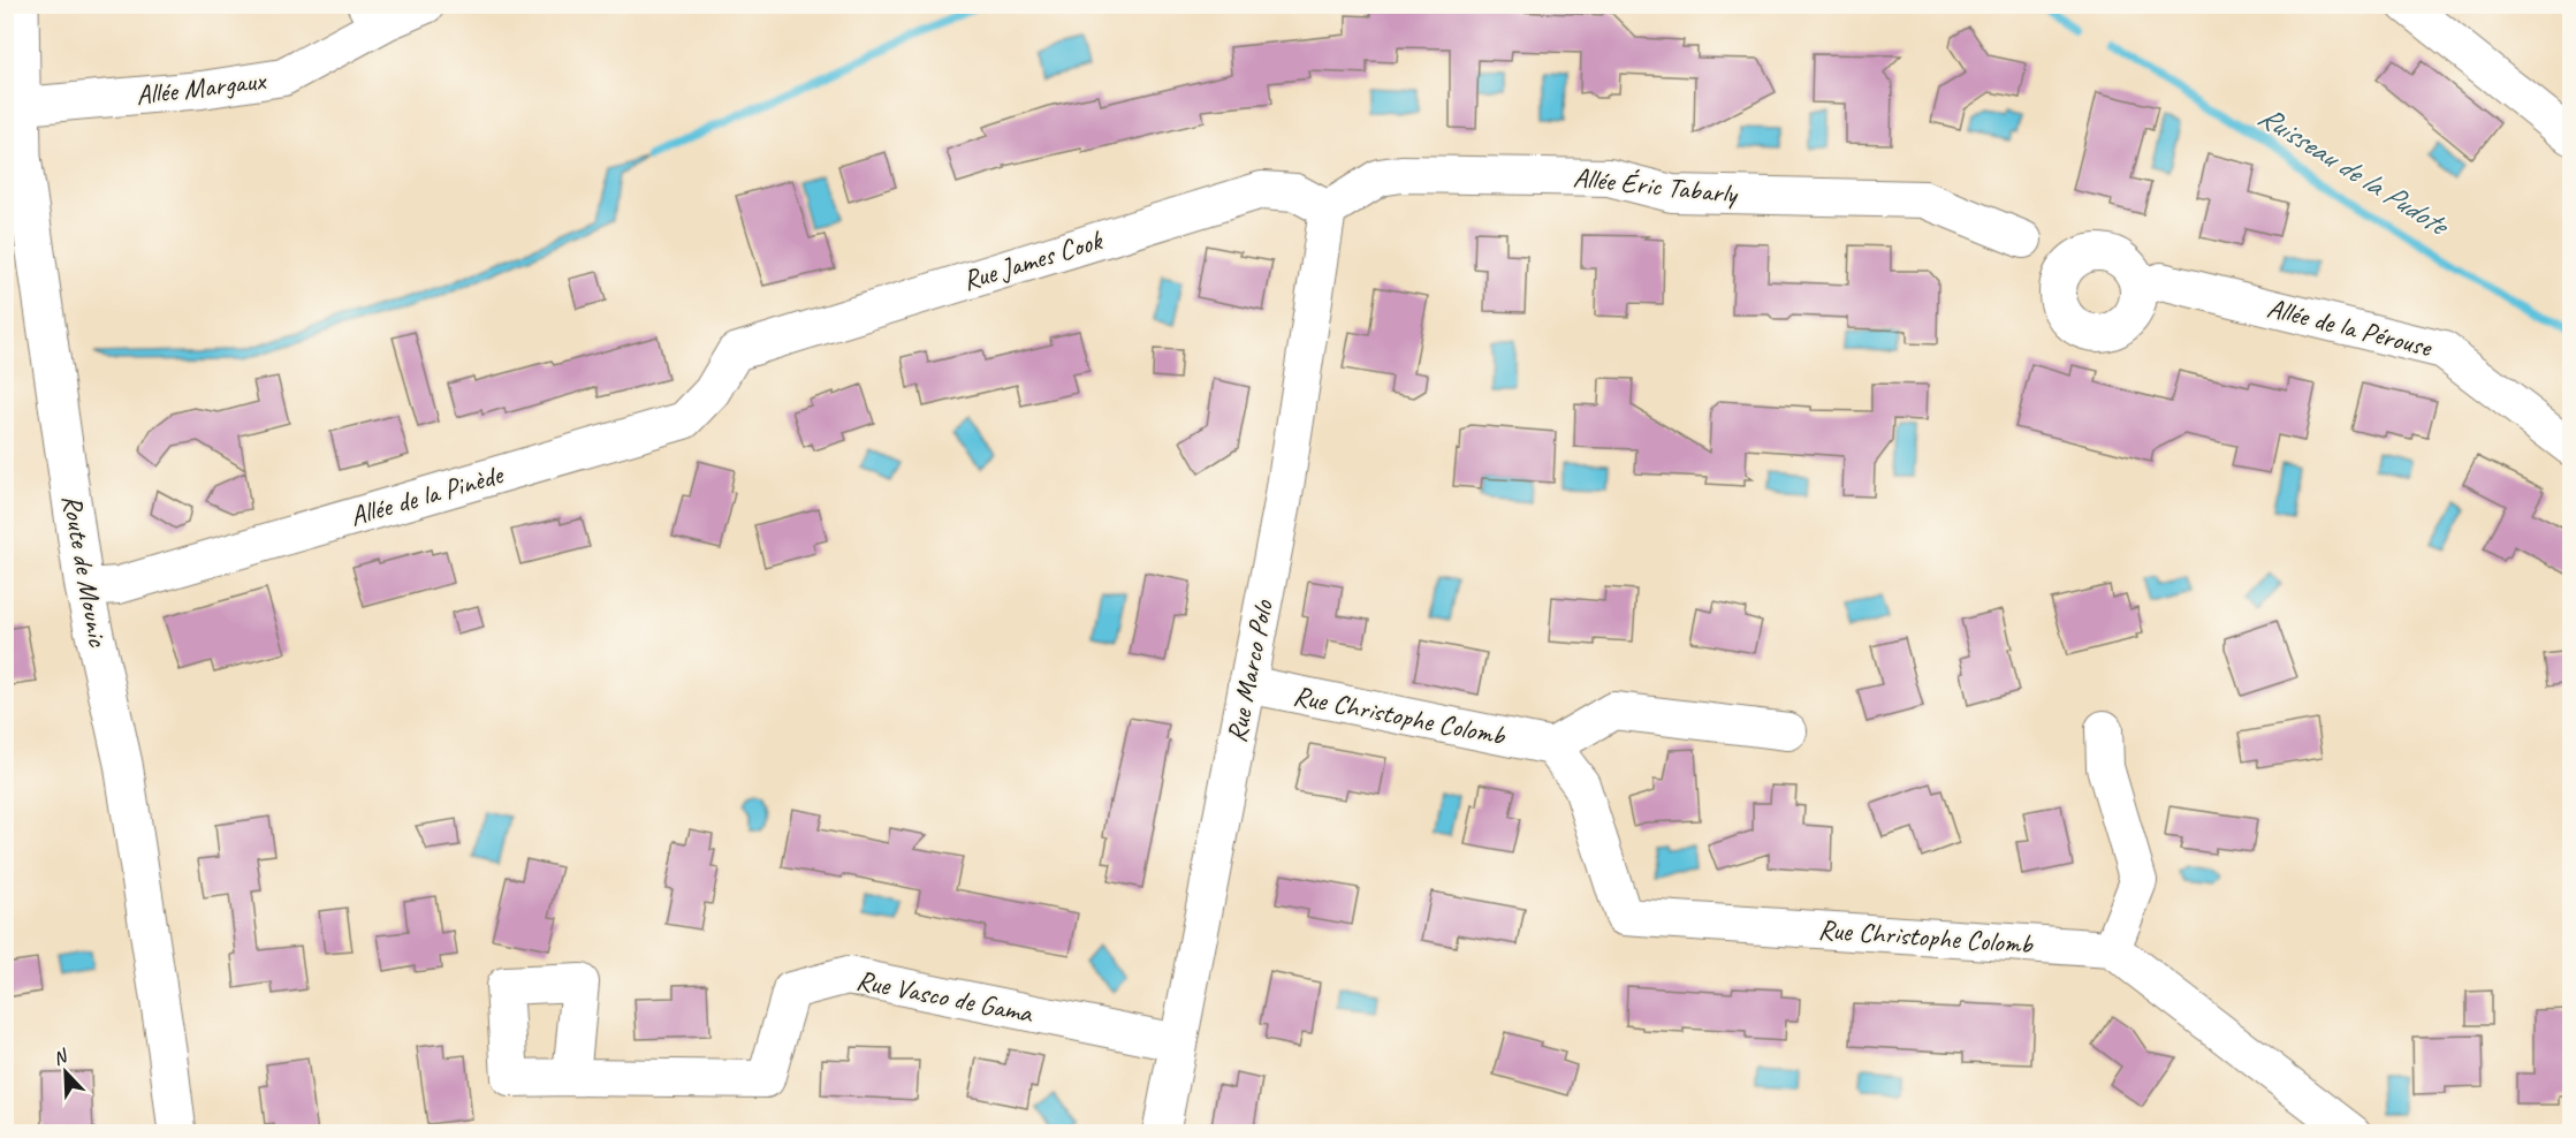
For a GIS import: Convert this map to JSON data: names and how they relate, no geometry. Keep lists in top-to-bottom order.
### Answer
{
  "streets": {
    "main road": ["Route de Mounic"],
    "street": [
      "Allée Margaux",
      "Allée Éric Tabarly",
      "Rue James Cook",
      "Allée de la Pérouse",
      "Allée de la Pinède",
      "Rue Marco Polo",
      "Rue Christophe Colomb",
      "Rue Vasco de Gama"
    ]
  },
  "crossings": [
    ["Allée Margaux", "Route de Mounic"],
    ["Allée Éric Tabarly", "Rue James Cook"],
    ["Allée Éric Tabarly", "Rue Marco Polo"],
    ["Rue James Cook", "Allée de la Pinède"],
    ["Rue James Cook", "Rue Marco Polo"],
    ["Allée de la Pinède", "Route de Mounic"],
    ["Rue Marco Polo", "Rue Christophe Colomb"],
    ["Rue Marco Polo", "Rue Vasco de Gama"]
  ],
  "water": ["Ruisseau de la Pudote"],
  "north": "top left"
}
